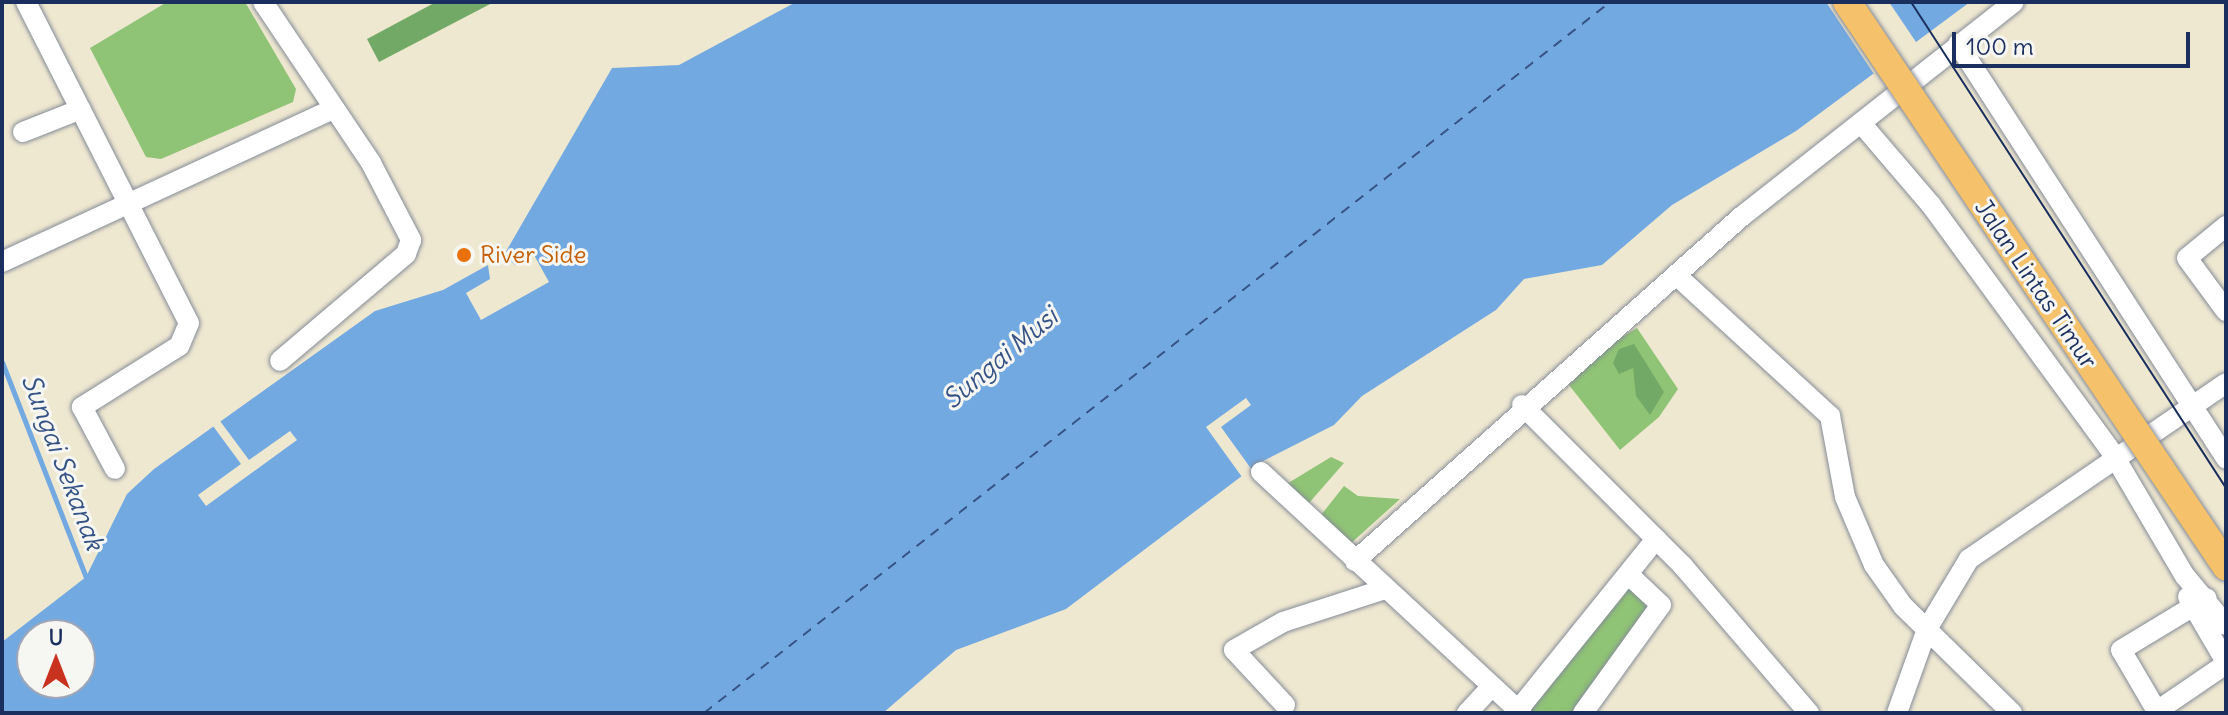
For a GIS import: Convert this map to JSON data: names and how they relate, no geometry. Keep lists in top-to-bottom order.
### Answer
{
  "streets": {
    "highway": ["Jalan Lintas Timur"]
  },
  "water": ["Sungai Musi", "Sungai Sekanak"],
  "places": ["River Side"],
  "scale_bar": "100 m",
  "north": "top"
}
